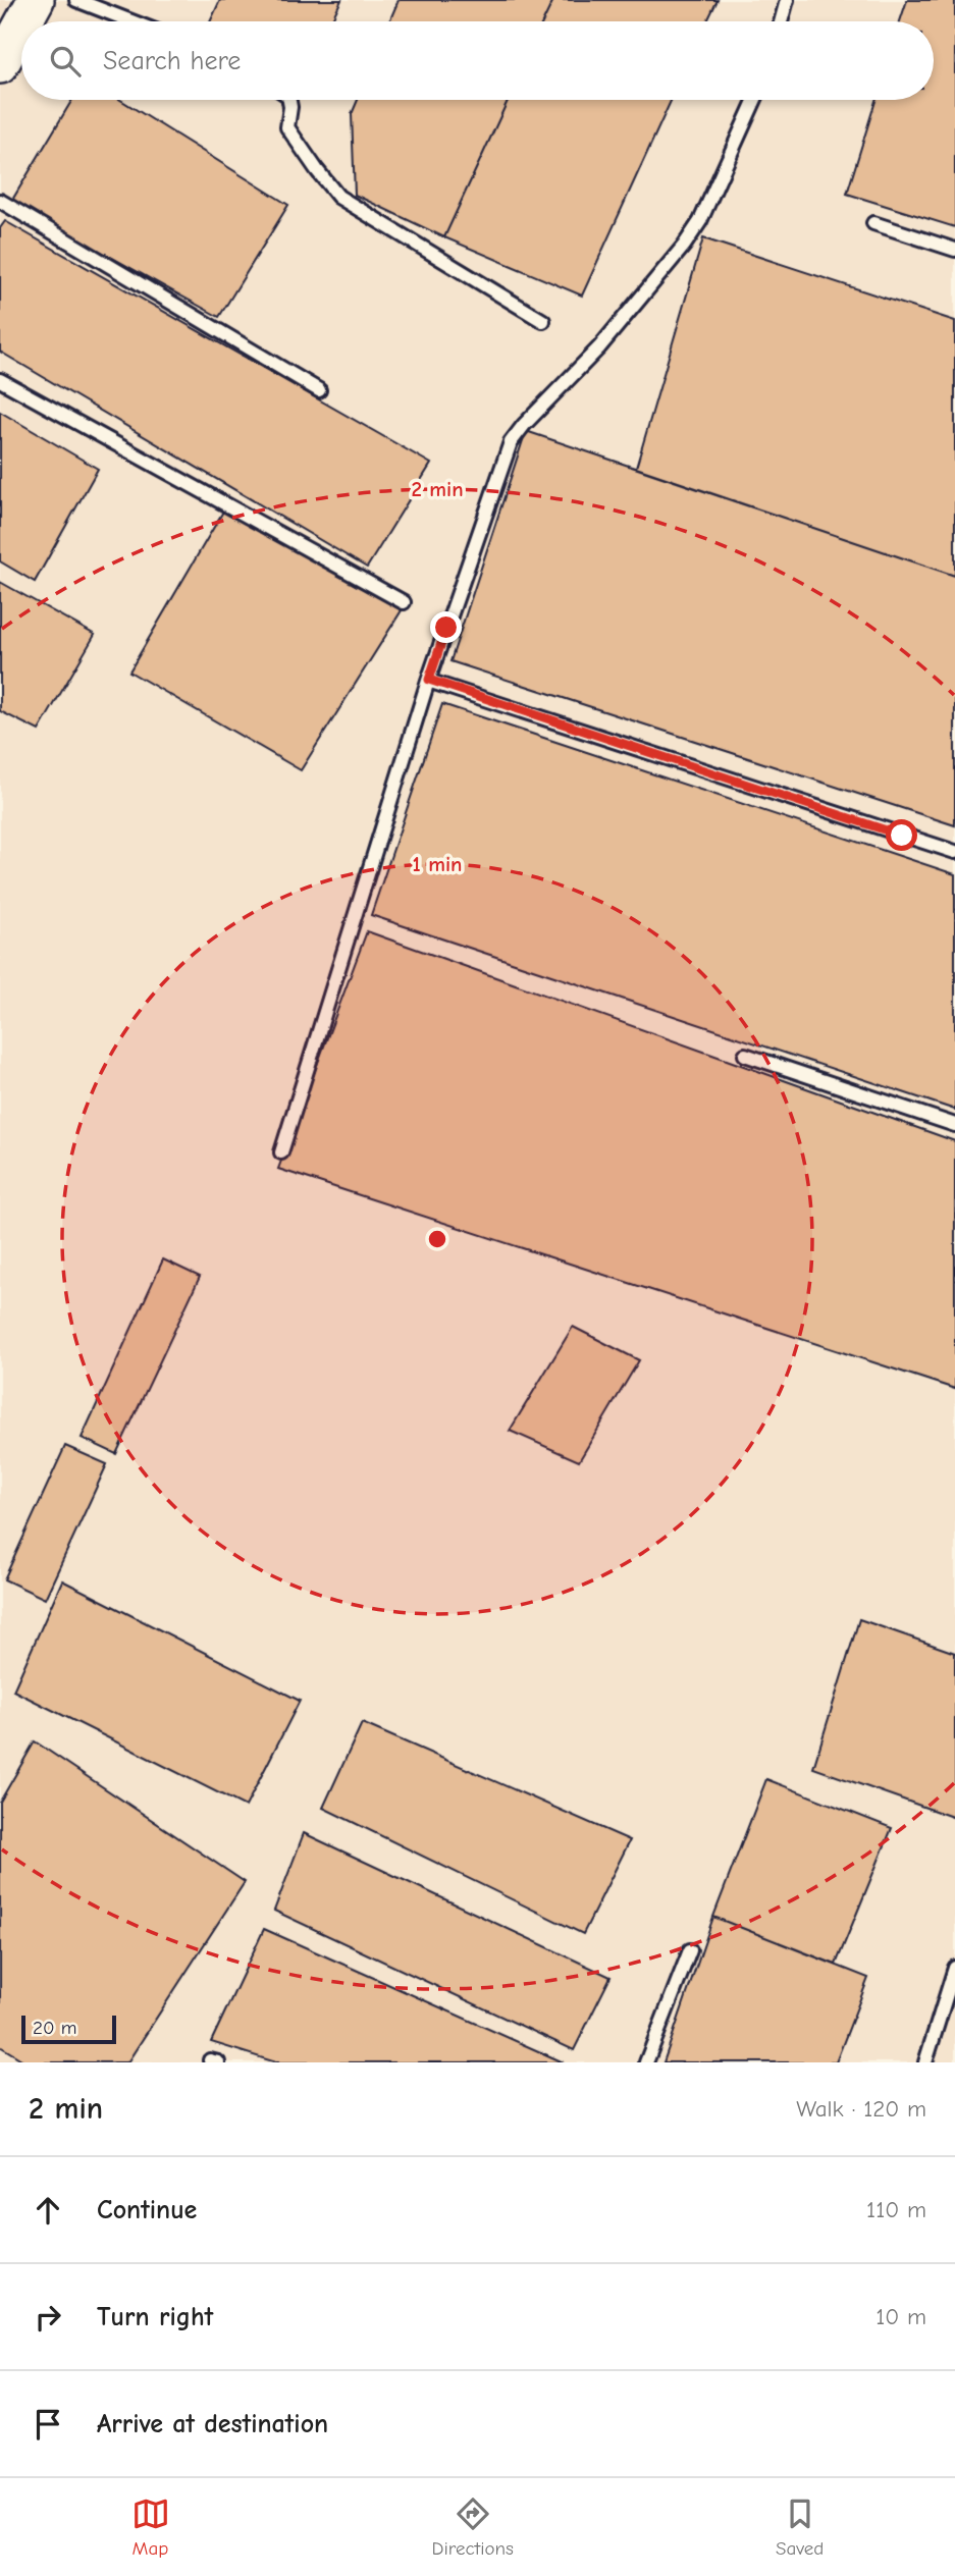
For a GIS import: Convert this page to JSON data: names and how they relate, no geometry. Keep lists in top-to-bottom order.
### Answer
{
  "scale_bar": "20 m",
  "page": {
    "search": "Search here",
    "scale": "20 m",
    "heading": ["2 min", "Walk · 120 m"],
    "list": [
      ["Continue", "110 m"],
      ["Turn right", "10 m"],
      "Arrive at destination"
    ],
    "nav": ["Map", "Directions", "Saved"]
  },
  "rings": ["2 min", "1 min"]
}
